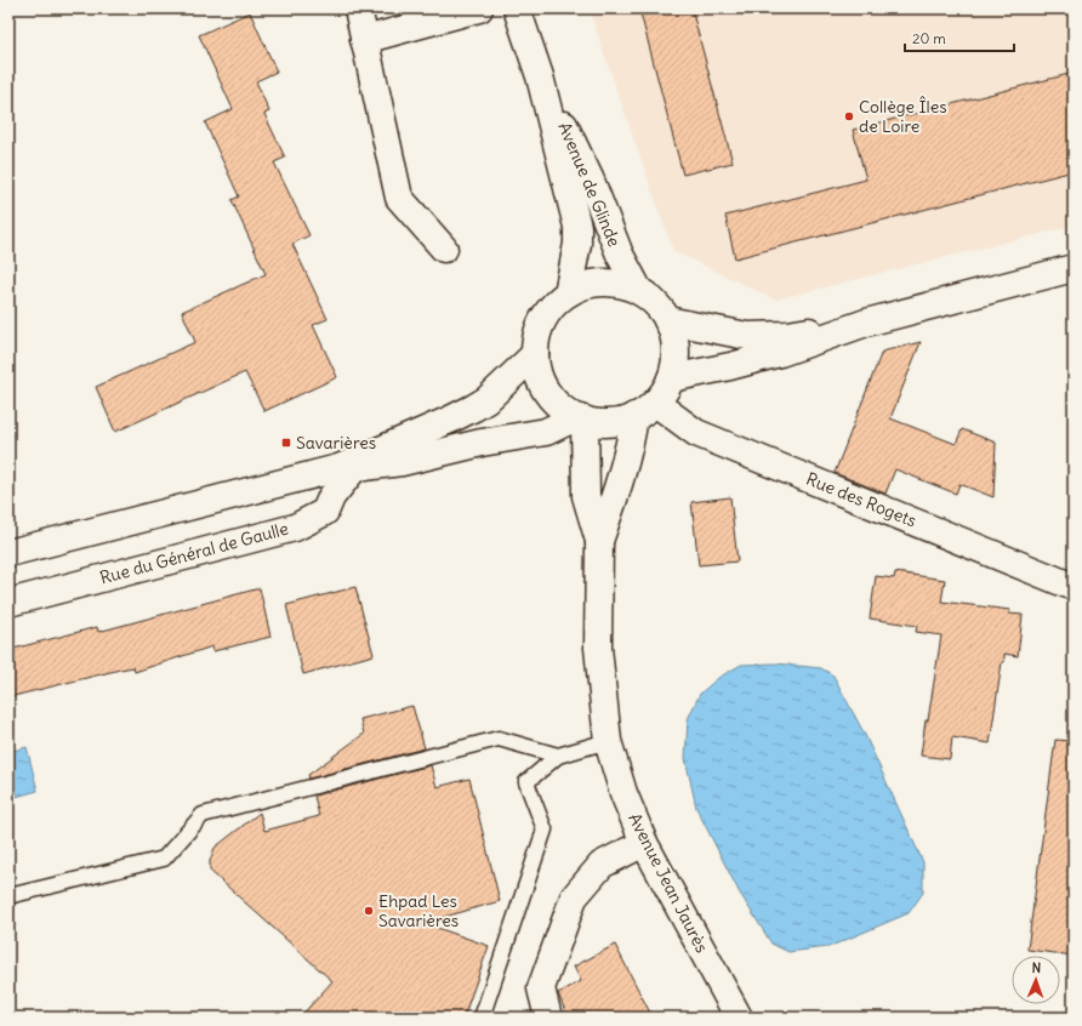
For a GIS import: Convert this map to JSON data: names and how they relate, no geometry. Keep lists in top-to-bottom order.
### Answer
{
  "streets": {
    "street": [
      "Avenue de Glinde",
      "Rue des Rogets",
      "Rue du Général de Gaulle",
      "Avenue Jean Jaurès"
    ]
  },
  "crossings": [
    ["Avenue de Glinde", "Rue des Rogets"],
    ["Avenue de Glinde", "Rue du Général de Gaulle"],
    ["Avenue de Glinde", "Avenue Jean Jaurès"],
    ["Rue des Rogets", "Rue du Général de Gaulle"],
    ["Rue des Rogets", "Avenue Jean Jaurès"],
    ["Rue du Général de Gaulle", "Avenue Jean Jaurès"]
  ],
  "places": {
    "other": ["Collège Îles de Loire", "Ehpad Les Savarières"],
    "transit": ["Savarières"]
  },
  "scale_bar": "20 m",
  "north": "top"
}
